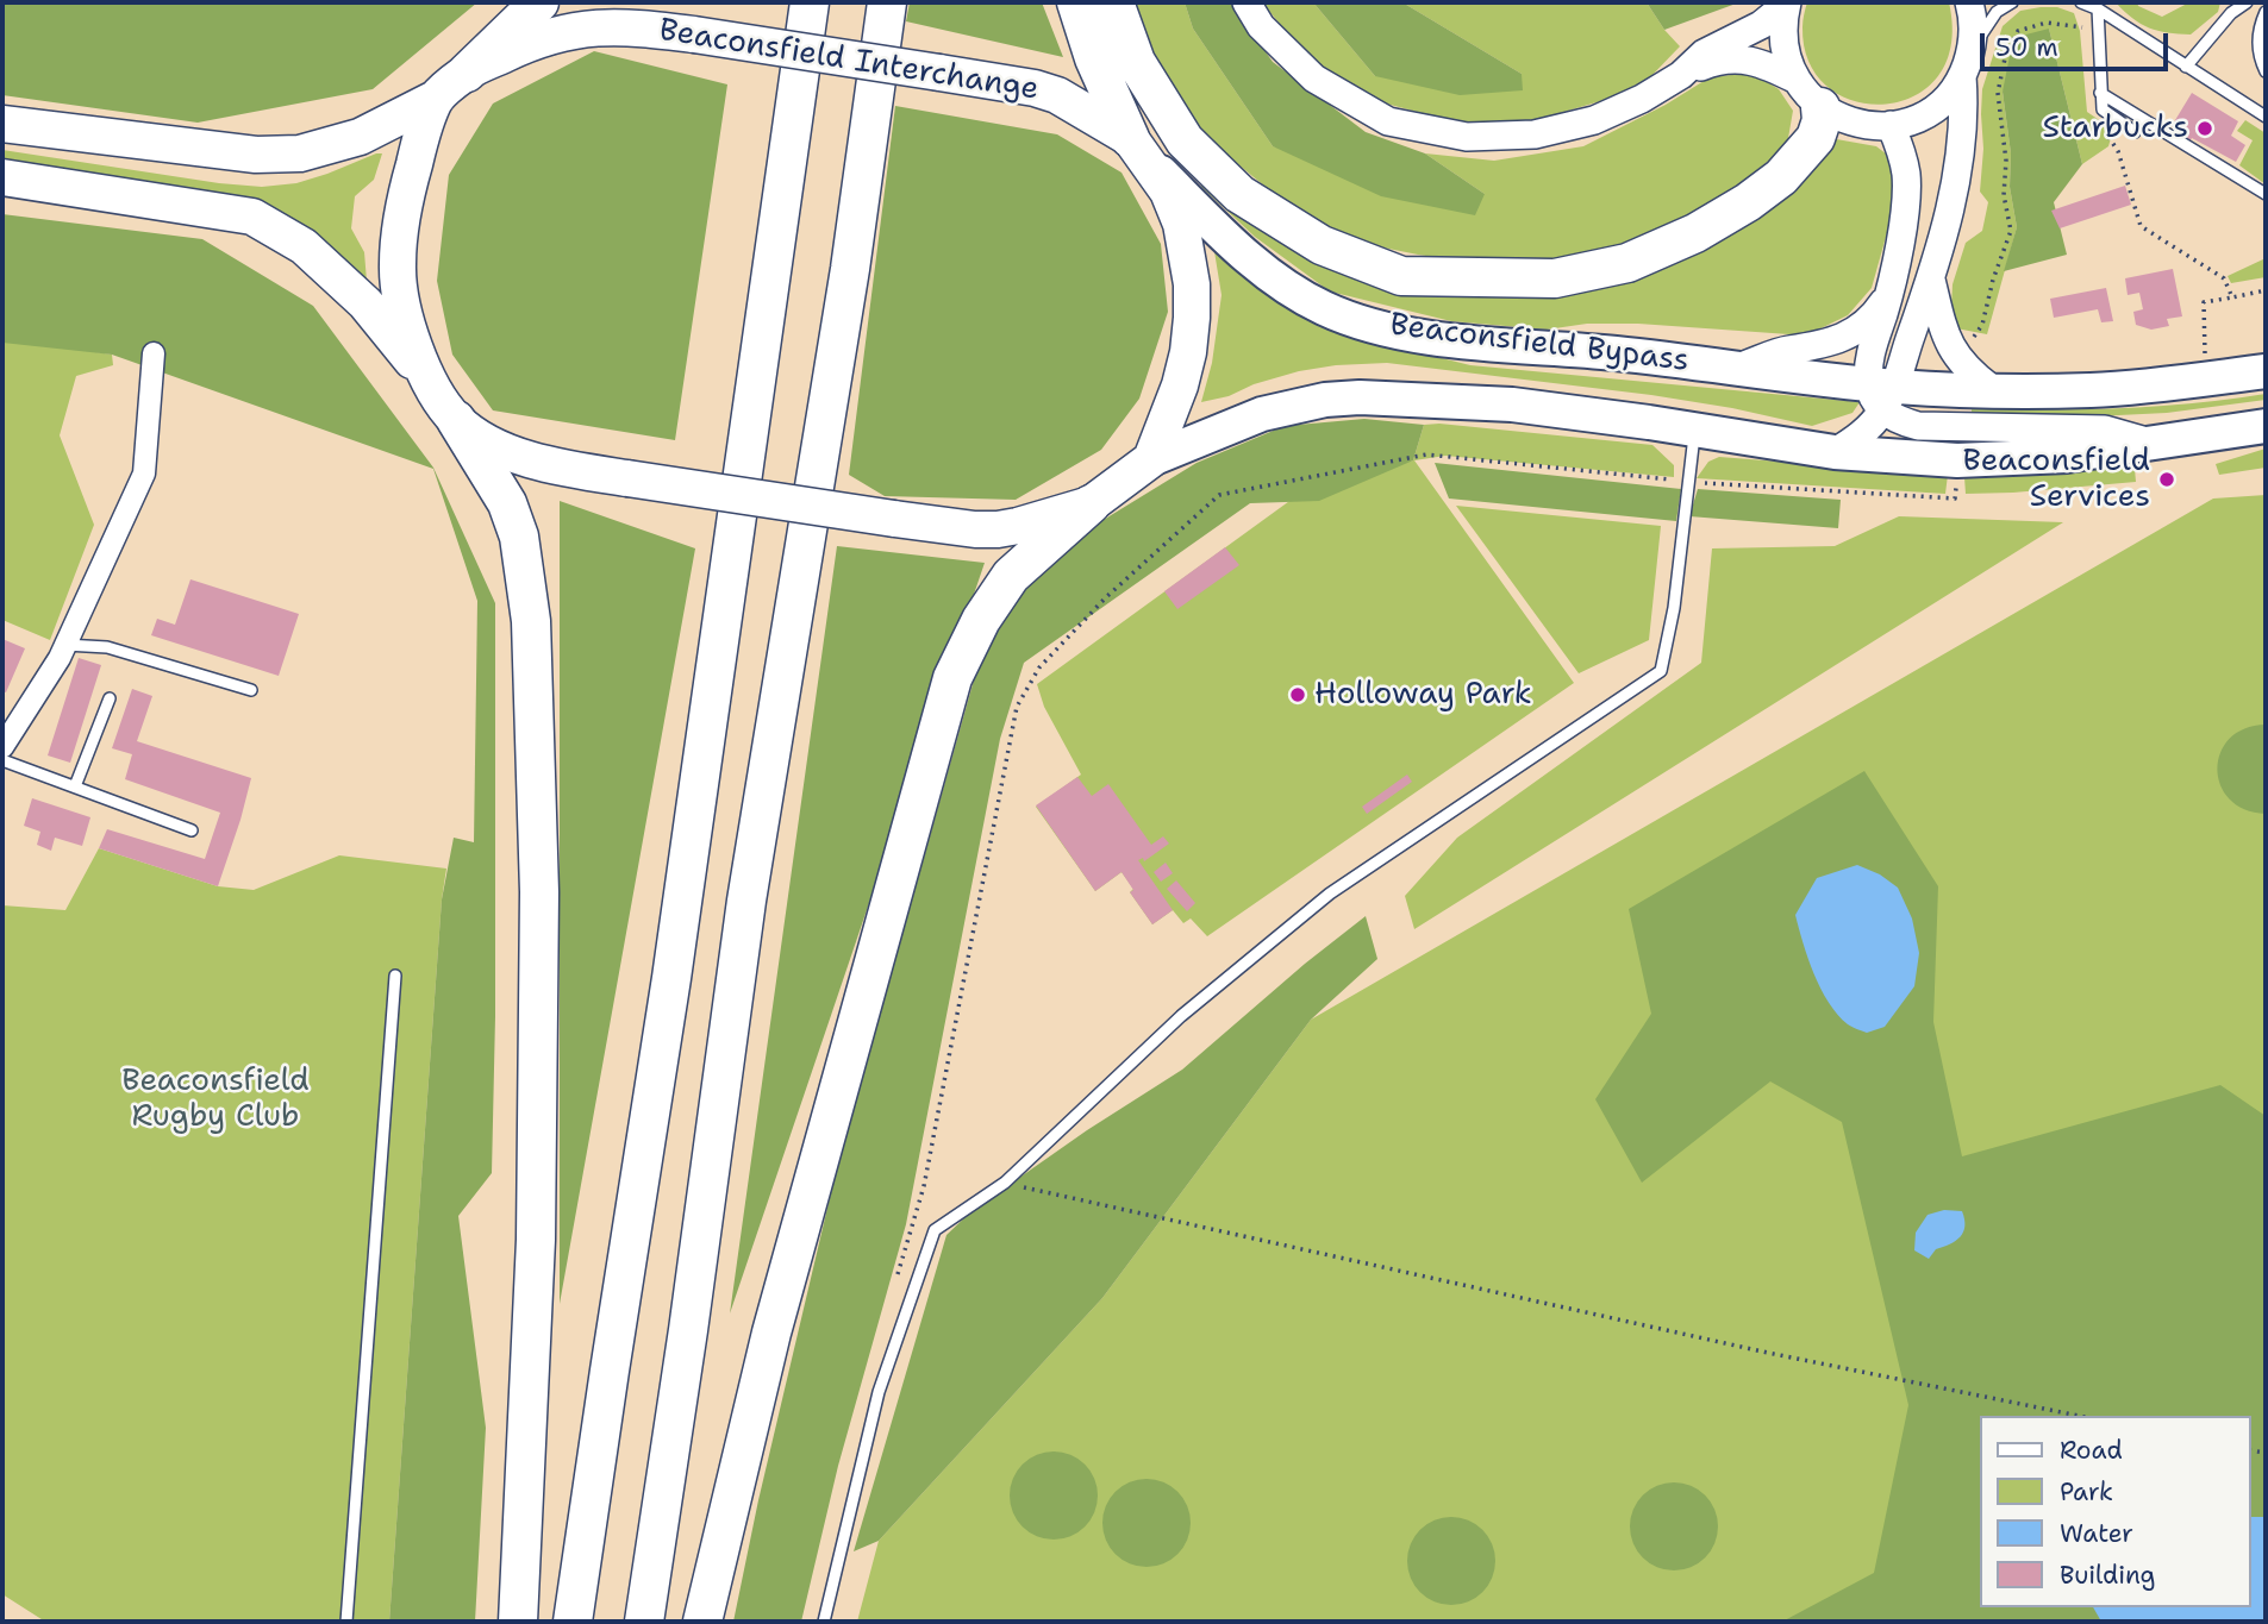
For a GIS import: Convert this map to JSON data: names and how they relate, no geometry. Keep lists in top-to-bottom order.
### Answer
{
  "streets": {
    "highway": ["Beaconsfield Interchange"],
    "main road": ["Beaconsfield Bypass"]
  },
  "crossings": [
    ["Beaconsfield Interchange", "Beaconsfield Bypass"]
  ],
  "parks": ["Beaconsfield Rugby Club"],
  "places": ["Starbucks", "Beaconsfield Services", "Holloway Park"],
  "legend": [
    "Road",
    "Park",
    "Water",
    "Building"
  ],
  "scale_bar": "50 m"
}
